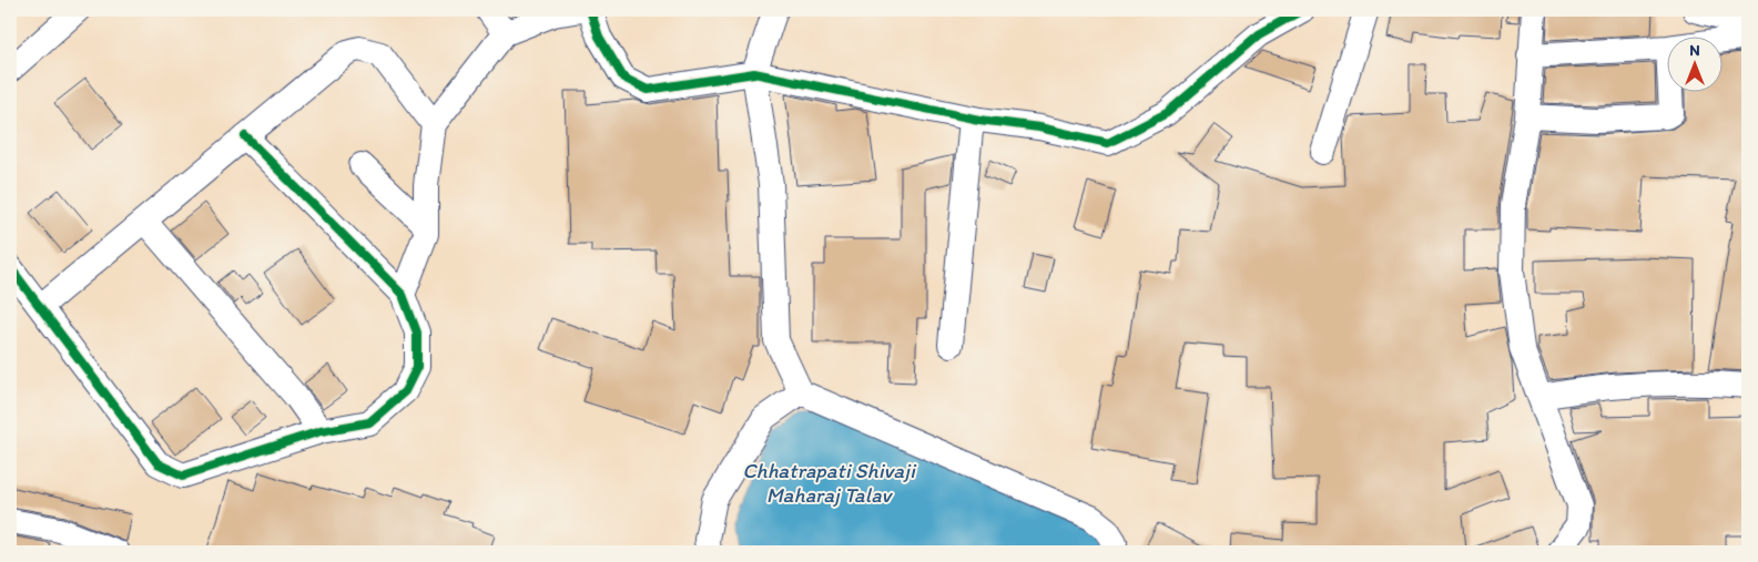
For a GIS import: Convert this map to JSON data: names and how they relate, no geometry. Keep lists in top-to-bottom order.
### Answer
{
  "water": ["Chhatrapati Shivaji Maharaj Talav"],
  "north": "top"
}
